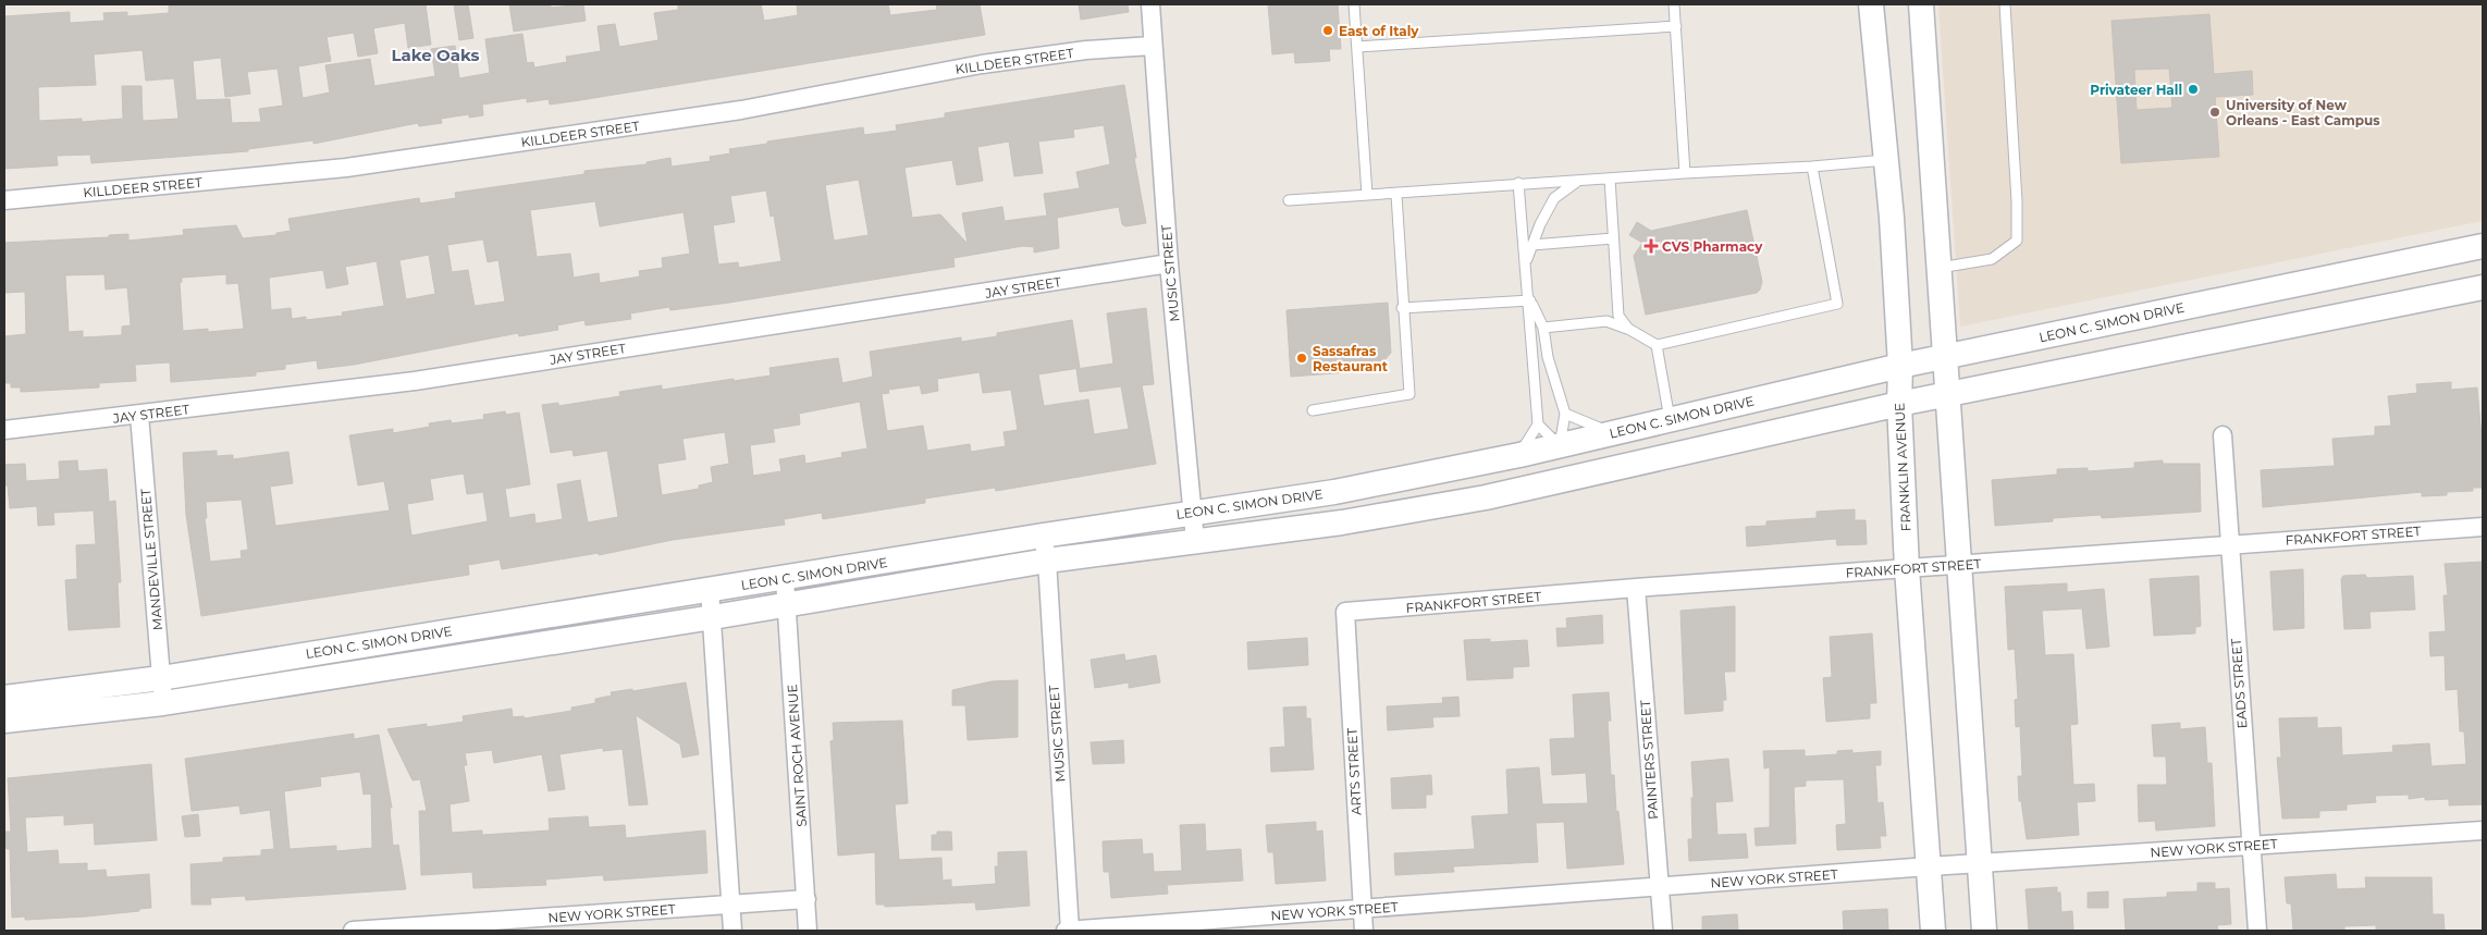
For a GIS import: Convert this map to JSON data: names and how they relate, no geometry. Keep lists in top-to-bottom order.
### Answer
{
  "streets": {
    "main road": ["LEON C. SIMON DRIVE", "FRANKLIN AVENUE"],
    "street": [
      "KILLDEER STREET",
      "MUSIC STREET",
      "JAY STREET",
      "FRANKFORT STREET",
      "MANDEVILLE STREET",
      "EADS STREET",
      "SAINT ROCH AVENUE",
      "PAINTERS STREET",
      "ARTS STREET",
      "NEW YORK STREET"
    ]
  },
  "crossings": [
    ["KILLDEER STREET", "MUSIC STREET"],
    ["MUSIC STREET", "JAY STREET"],
    ["MUSIC STREET", "LEON C. SIMON DRIVE"],
    ["MUSIC STREET", "NEW YORK STREET"],
    ["JAY STREET", "MANDEVILLE STREET"],
    ["LEON C. SIMON DRIVE", "FRANKLIN AVENUE"],
    ["LEON C. SIMON DRIVE", "MANDEVILLE STREET"],
    ["LEON C. SIMON DRIVE", "SAINT ROCH AVENUE"],
    ["FRANKLIN AVENUE", "FRANKFORT STREET"],
    ["FRANKLIN AVENUE", "NEW YORK STREET"],
    ["FRANKFORT STREET", "EADS STREET"],
    ["FRANKFORT STREET", "PAINTERS STREET"],
    ["FRANKFORT STREET", "ARTS STREET"],
    ["EADS STREET", "NEW YORK STREET"],
    ["SAINT ROCH AVENUE", "NEW YORK STREET"],
    ["PAINTERS STREET", "NEW YORK STREET"],
    ["ARTS STREET", "NEW YORK STREET"]
  ],
  "districts": ["Lake Oaks"],
  "places": {
    "other": [
      "East of Italy",
      "Privateer Hall",
      "University of New Orleans - East Campus",
      "Sassafras Restaurant"
    ],
    "health": ["CVS Pharmacy"]
  }
}
